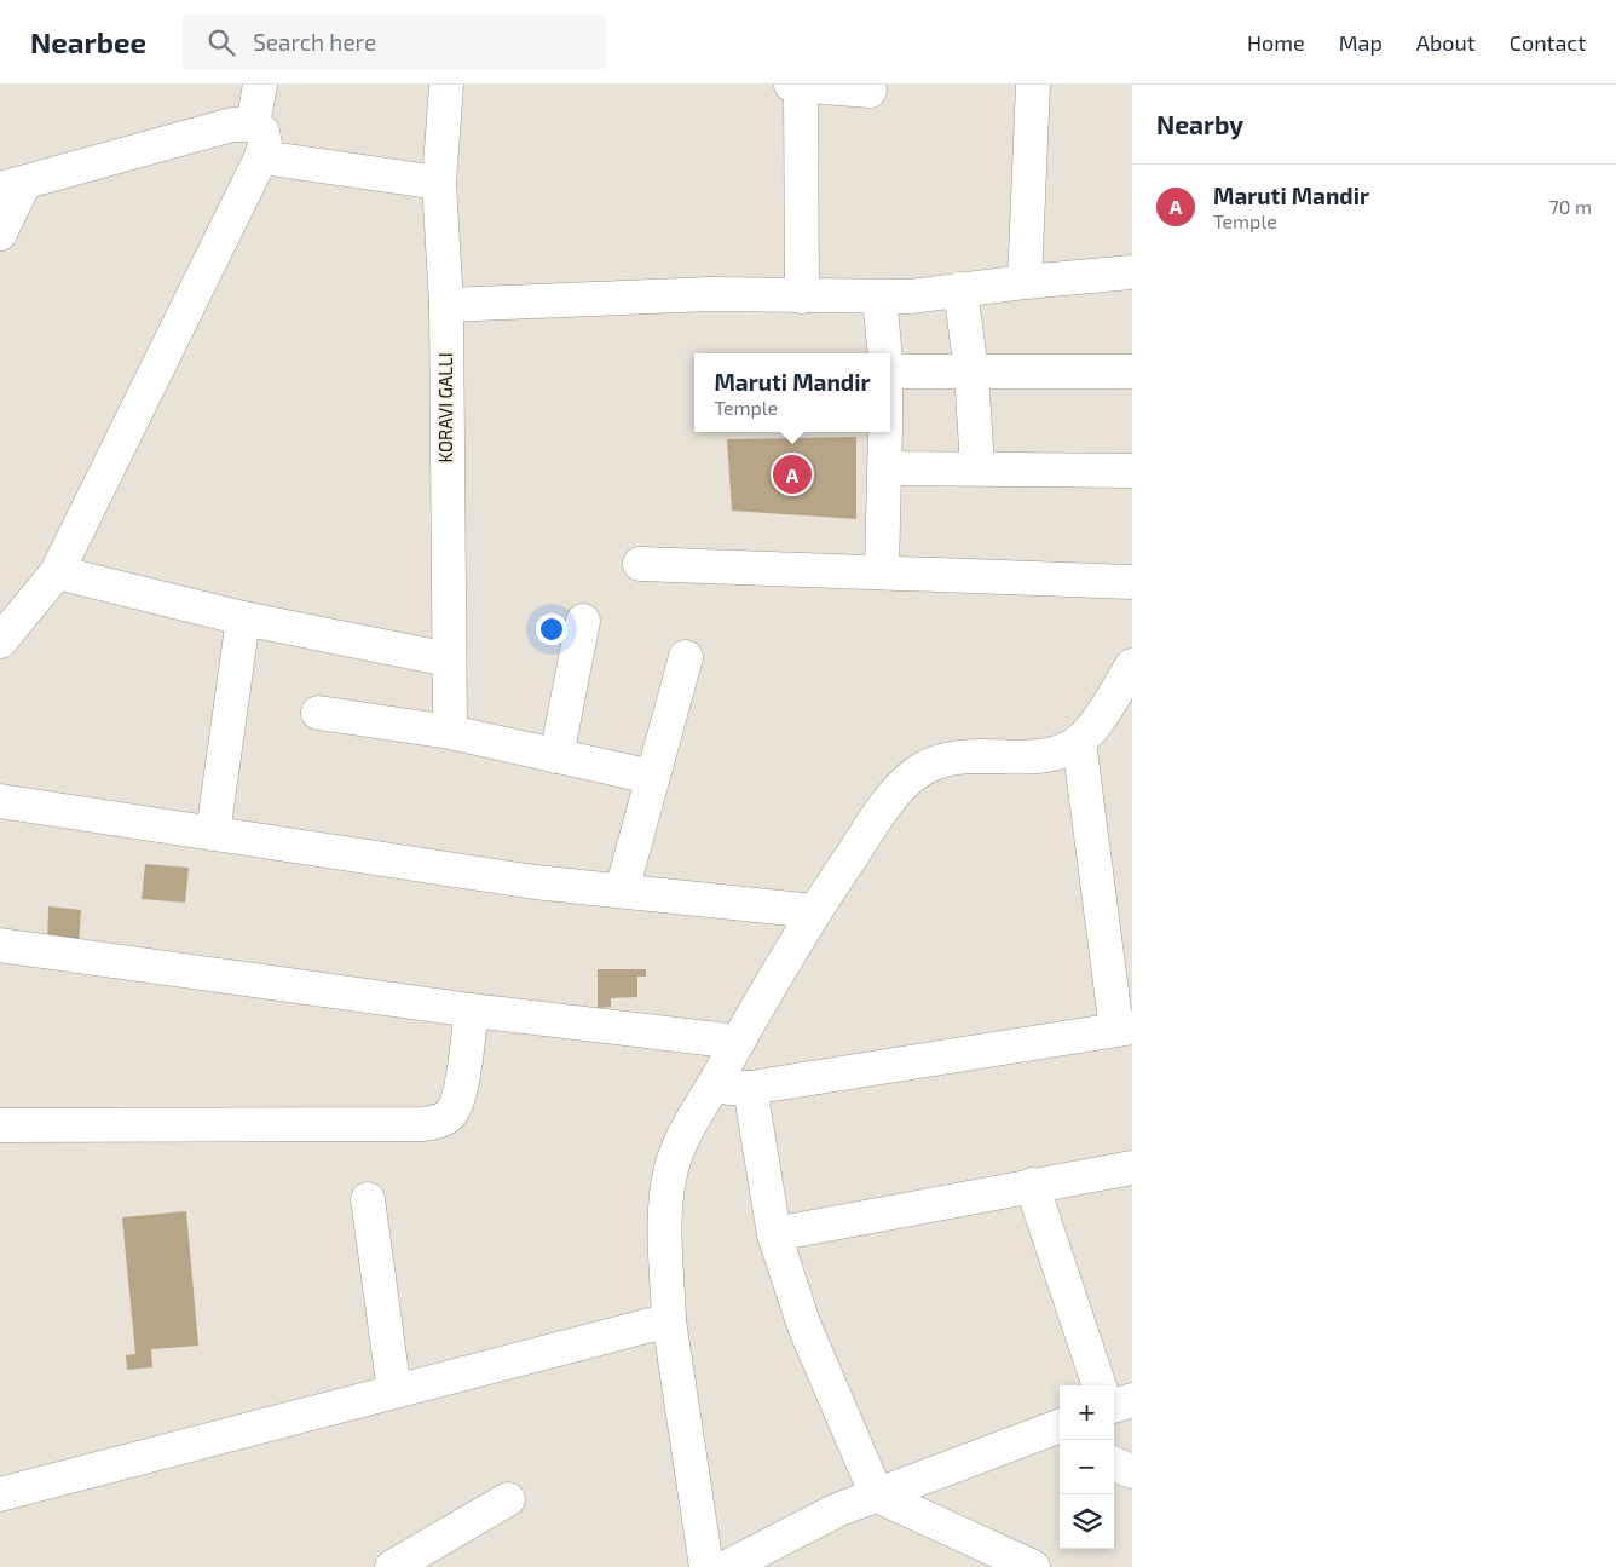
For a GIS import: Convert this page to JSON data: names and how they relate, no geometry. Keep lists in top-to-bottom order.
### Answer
{
  "streets": {
    "street": ["KORAVI GALLI"]
  },
  "page": {
    "header": "Nearbee",
    "search": "Search here",
    "nav": [
      "Home",
      "Map",
      "About",
      "Contact"
    ],
    "heading": "Nearby",
    "list": [
      {
        "mark": "A",
        "name": "Maruti Mandir",
        "note": "Temple",
        "value": "70 m"
      }
    ],
    "popup": ["Maruti Mandir", "Temple"],
    "pins": "A",
    "map_buttons": ["+", "−"]
  }
}
